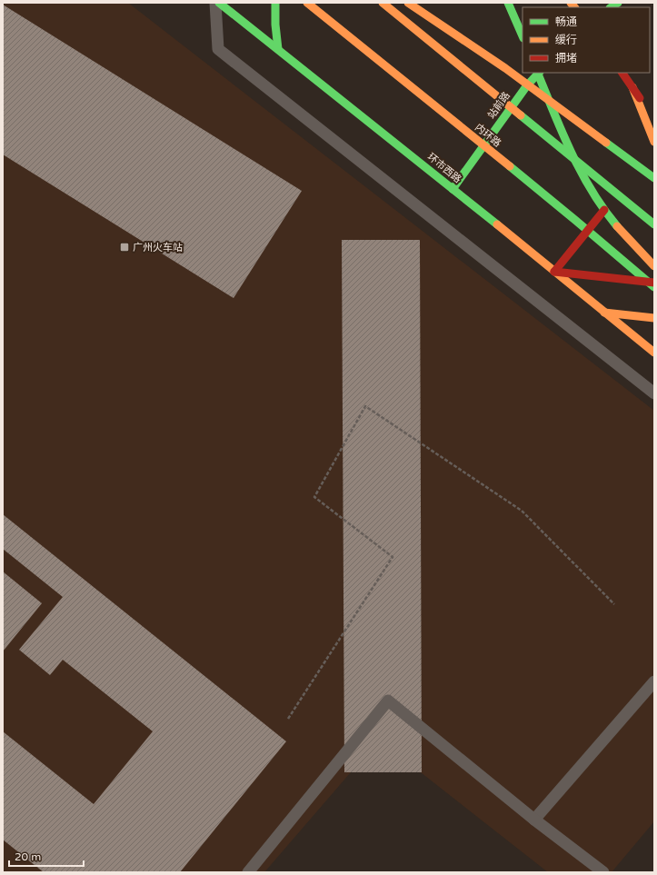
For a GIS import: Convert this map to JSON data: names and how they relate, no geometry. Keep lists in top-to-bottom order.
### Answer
{
  "streets": {
    "main road": ["站前路", "内环路", "环市西路"]
  },
  "crossings": [
    ["站前路", "环市西路"]
  ],
  "places": {
    "transit": ["广州火车站"]
  },
  "legend": ["畅通", "缓行", "拥堵"],
  "scale_bar": "20 m"
}
